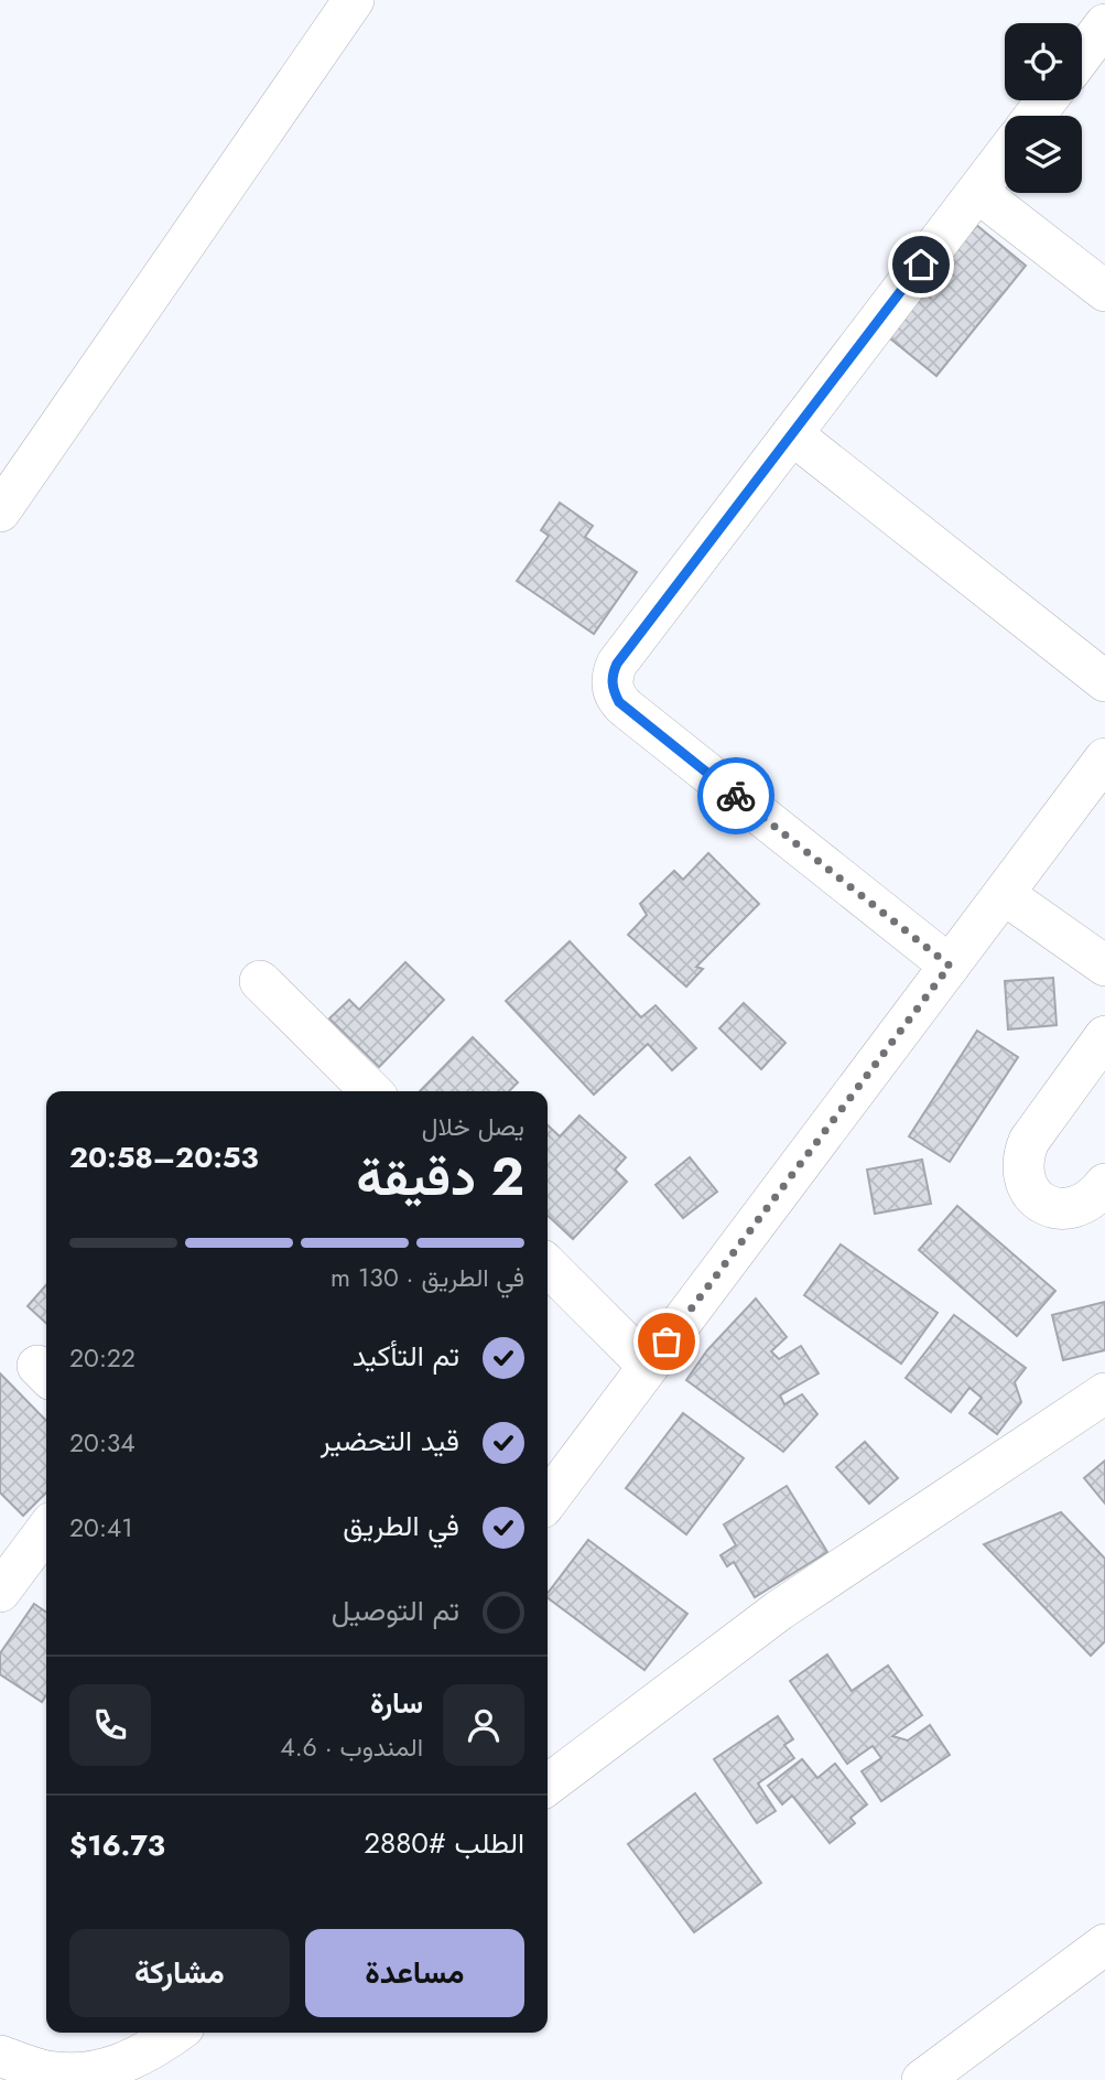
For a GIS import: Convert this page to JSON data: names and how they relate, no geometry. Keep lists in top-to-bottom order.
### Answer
{
  "page": {
    "heading": ["2 دقيقة", "يصل خلال", "20:53–20:58"],
    "panel": [
      "سارة",
      "المندوب · 4.6",
      "الطلب #2880",
      "$16.73"
    ],
    "bar": "في الطريق · 130 m",
    "list": [
      ["تم التأكيد", "20:22"],
      ["قيد التحضير", "20:34"],
      ["في الطريق", "20:41"],
      "تم التوصيل"
    ],
    "buttons": ["مساعدة", "مشاركة"]
  }
}
